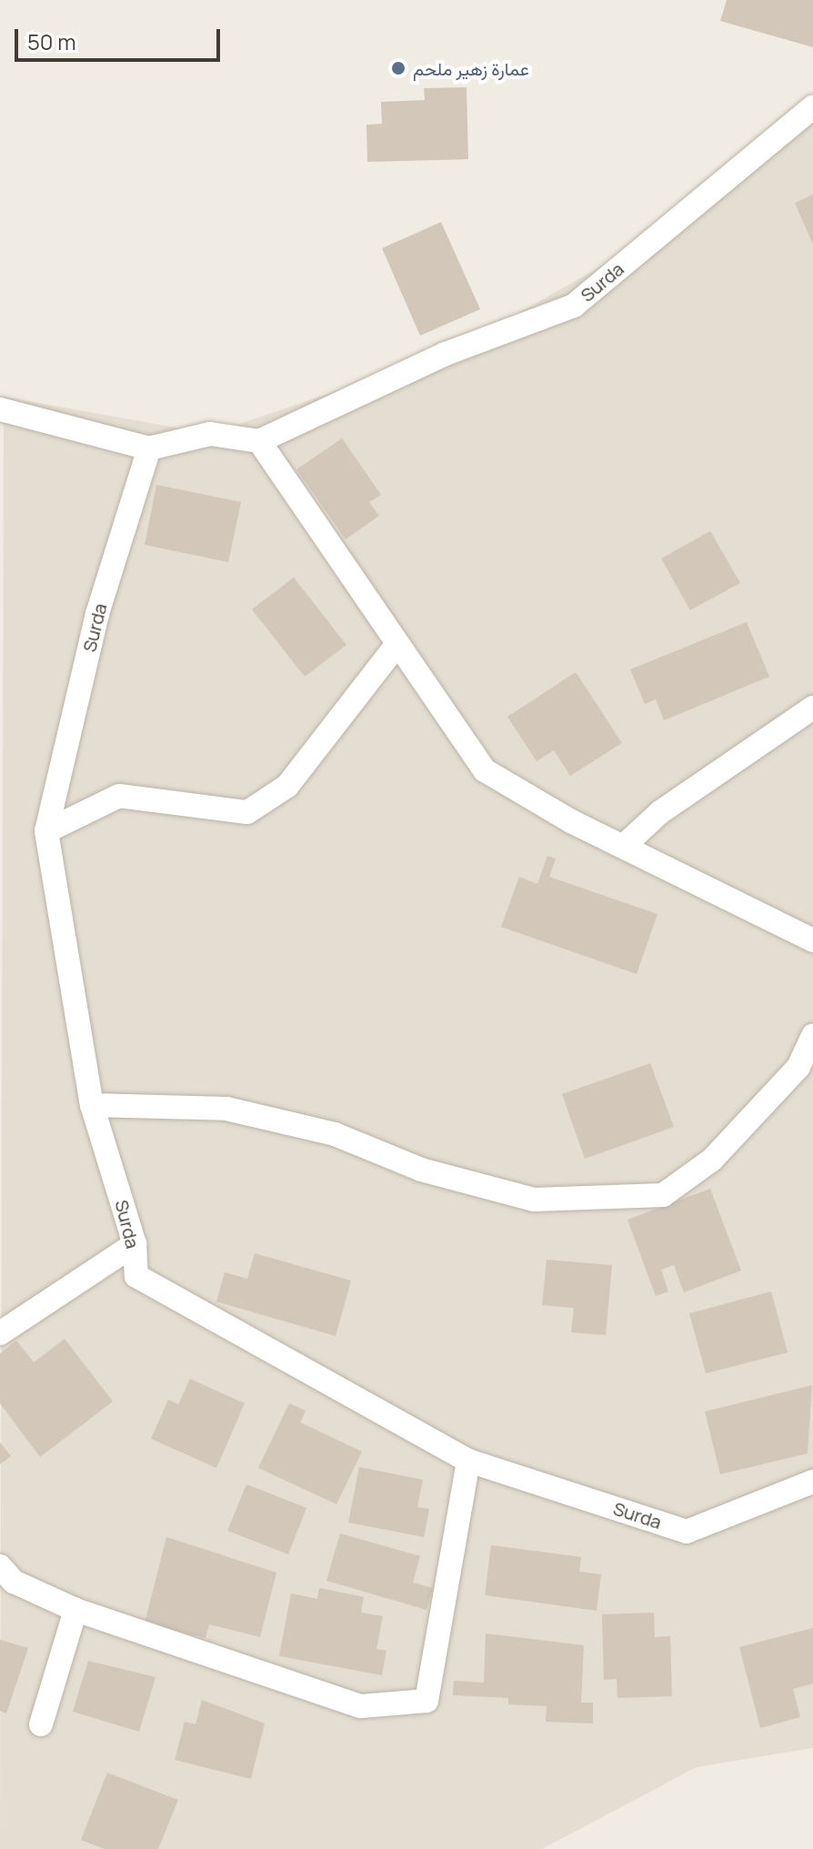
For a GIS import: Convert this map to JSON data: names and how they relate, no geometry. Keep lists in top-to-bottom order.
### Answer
{
  "streets": {
    "street": ["Surda"]
  },
  "places": ["عمارة زهير ملحم"],
  "scale_bar": "50 m"
}
